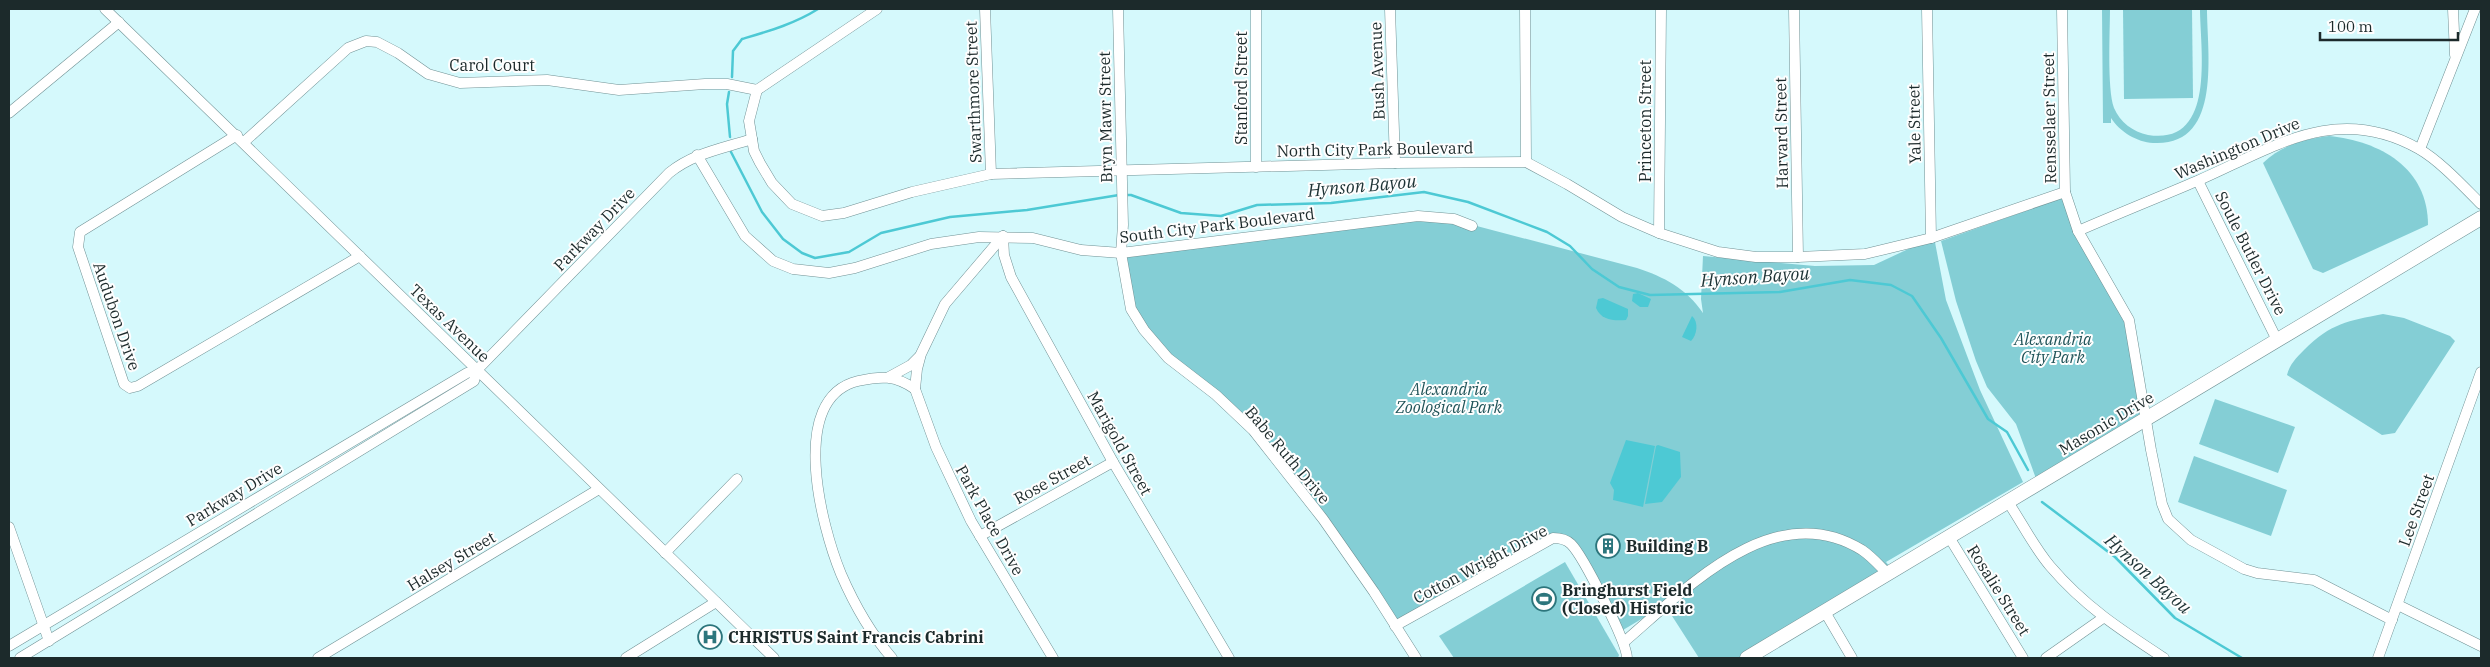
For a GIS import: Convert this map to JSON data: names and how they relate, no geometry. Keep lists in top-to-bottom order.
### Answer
{
  "streets": {
    "main road": ["Masonic Drive"],
    "street": [
      "Carol Court",
      "Bush Avenue",
      "Stanford Street",
      "Swarthmore Street",
      "Bryn Mawr Street",
      "Rensselaer Street",
      "Princeton Street",
      "Yale Street",
      "Harvard Street",
      "Washington Drive",
      "North City Park Boulevard",
      "South City Park Boulevard",
      "Parkway Drive",
      "Soule Butler Drive",
      "Audubon Drive",
      "Texas Avenue",
      "Marigold Street",
      "Babe Ruth Drive",
      "Rose Street",
      "Lee Street",
      "Park Place Drive",
      "Halsey Street",
      "Cotton Wright Drive",
      "Rosalie Street"
    ]
  },
  "crossings": [
    ["Carol Court", "North City Park Boulevard"],
    ["Carol Court", "Audubon Drive"],
    ["Carol Court", "Texas Avenue"],
    ["Bush Avenue", "North City Park Boulevard"],
    ["Stanford Street", "North City Park Boulevard"],
    ["Swarthmore Street", "North City Park Boulevard"],
    ["Bryn Mawr Street", "North City Park Boulevard"],
    ["Bryn Mawr Street", "Babe Ruth Drive"],
    ["Rensselaer Street", "Washington Drive"],
    ["Rensselaer Street", "North City Park Boulevard"],
    ["Rensselaer Street", "Masonic Drive"],
    ["Rensselaer Street", "Lee Street"],
    ["Princeton Street", "North City Park Boulevard"],
    ["Yale Street", "North City Park Boulevard"],
    ["Harvard Street", "North City Park Boulevard"],
    ["Washington Drive", "Soule Butler Drive"],
    ["North City Park Boulevard", "Parkway Drive"],
    ["South City Park Boulevard", "Parkway Drive"],
    ["South City Park Boulevard", "Marigold Street"],
    ["South City Park Boulevard", "Babe Ruth Drive"],
    ["South City Park Boulevard", "Park Place Drive"],
    ["Parkway Drive", "Texas Avenue"],
    ["Soule Butler Drive", "Masonic Drive"],
    ["Audubon Drive", "Texas Avenue"],
    ["Texas Avenue", "Halsey Street"],
    ["Masonic Drive", "Rosalie Street"],
    ["Marigold Street", "Rose Street"],
    ["Marigold Street", "Park Place Drive"],
    ["Babe Ruth Drive", "Cotton Wright Drive"],
    ["Rose Street", "Park Place Drive"]
  ],
  "water": ["Hynson Bayou"],
  "parks": ["Alexandria City Park", "Alexandria Zoological Park"],
  "places": {
    "building": ["Building B"],
    "sports": ["Bringhurst Field (Closed) Historic"],
    "hospital": ["CHRISTUS Saint Francis Cabrini"]
  },
  "scale_bar": "100 m"
}
